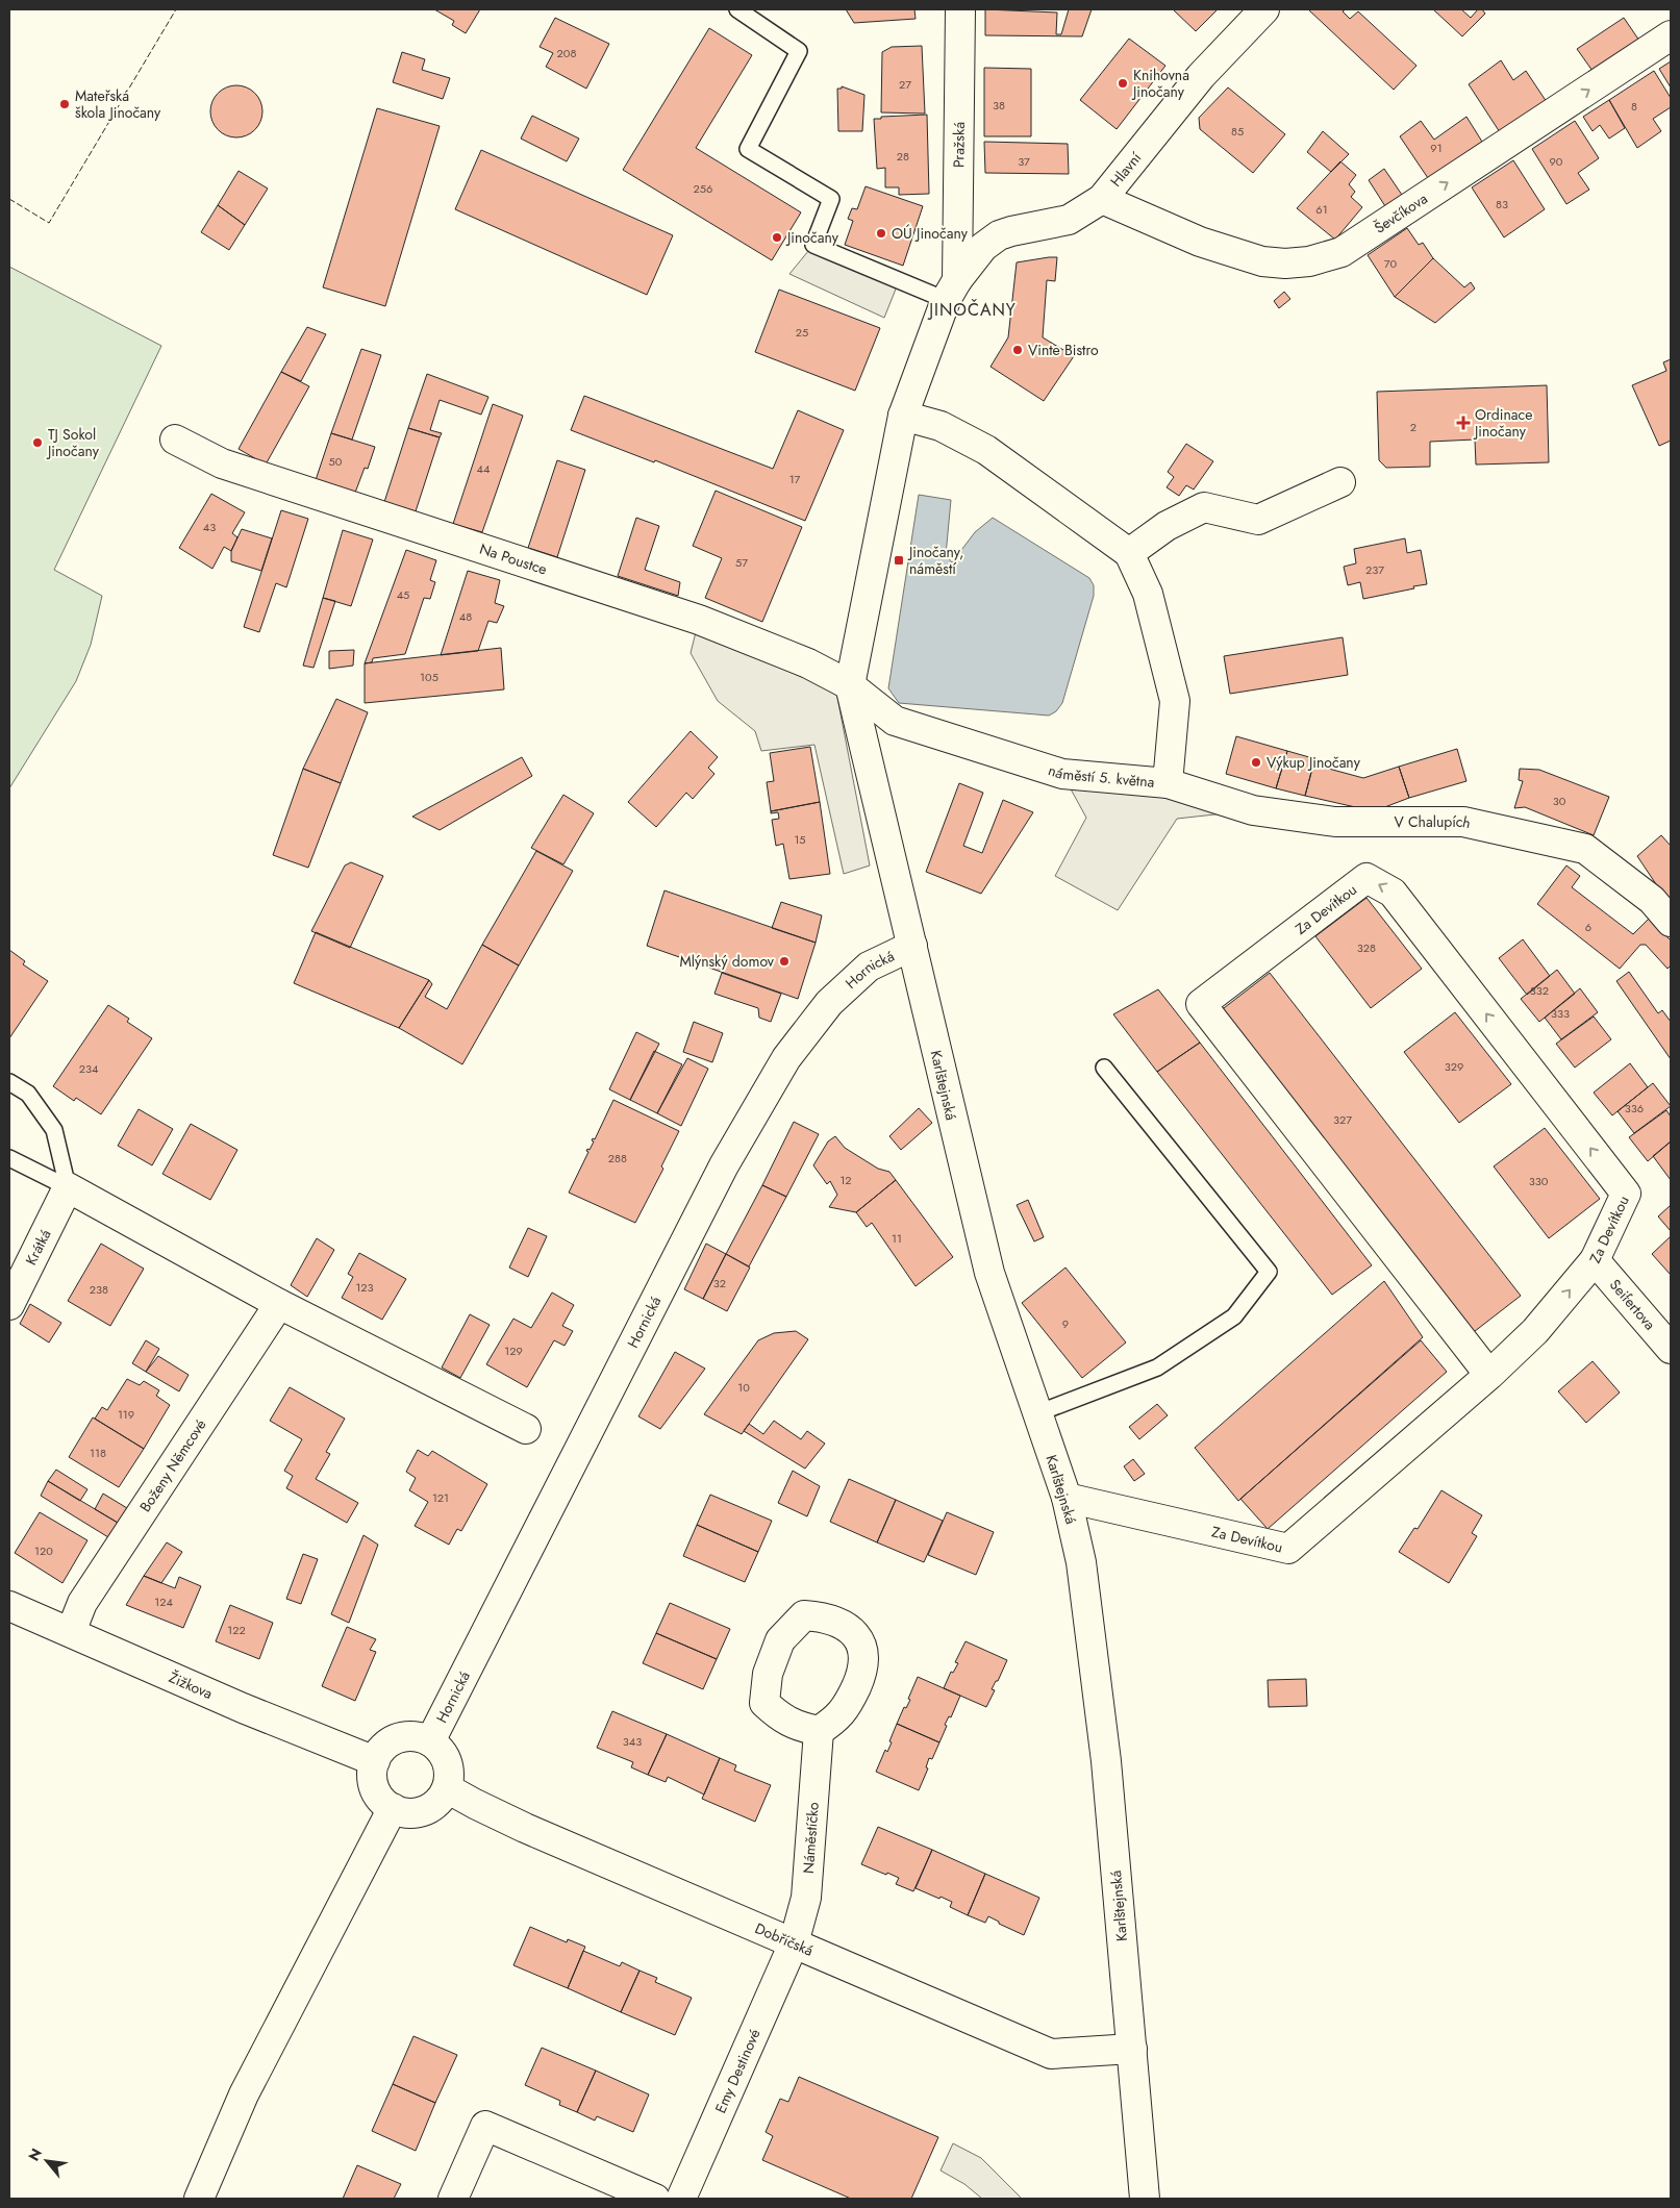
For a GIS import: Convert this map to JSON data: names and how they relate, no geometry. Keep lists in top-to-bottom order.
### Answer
{
  "streets": {
    "street": [
      "Pražská",
      "Hlavní",
      "Ševčíkova",
      "Na Poustce",
      "náměstí 5. května",
      "V Chalupích",
      "Za Devítkou",
      "Hornická",
      "Karlštejnská",
      "Krátká",
      "Seifertova",
      "Boženy Němcové",
      "Žižkova",
      "Náměstíčko",
      "Dobříčská",
      "Emy Destinové"
    ]
  },
  "crossings": [
    ["Pražská", "Hlavní"],
    ["Hlavní", "Ševčíkova"],
    ["Na Poustce", "náměstí 5. května"],
    ["náměstí 5. května", "V Chalupích"],
    ["Za Devítkou", "Karlštejnská"],
    ["Za Devítkou", "Seifertova"],
    ["Hornická", "Karlštejnská"],
    ["Hornická", "Žižkova"],
    ["Hornická", "Dobříčská"],
    ["Karlštejnská", "Dobříčská"],
    ["Boženy Němcové", "Žižkova"],
    ["Žižkova", "Dobříčská"],
    ["Náměstíčko", "Dobříčská"],
    ["Náměstíčko", "Emy Destinové"],
    ["Dobříčská", "Emy Destinové"]
  ],
  "one_way": ["Ševčíkova"],
  "districts": ["JINOČANY"],
  "places": {
    "other": [
      "Knihovna Jinočany",
      "Mateřská škola Jinočany",
      "OÚ Jinočany",
      "Jinočany",
      "Vinte Bistro",
      "TJ Sokol Jinočany",
      "Výkup Jinočany",
      "Mlýnský domov"
    ],
    "health": ["Ordinace Jinočany"],
    "transit": ["Jinočany, náměstí"]
  },
  "house_numbers": [
    "208",
    "27",
    "38",
    "8",
    "85",
    "91",
    "28",
    "37",
    "90",
    "256",
    "83",
    "61",
    "70",
    "25",
    "2",
    "50",
    "44",
    "17",
    "43",
    "57",
    "237",
    "45",
    "48",
    "105",
    "30",
    "15",
    "6",
    "328",
    "332",
    "333",
    "329",
    "234",
    "336",
    "327",
    "288",
    "12",
    "330",
    "11",
    "32",
    "123",
    "238",
    "9",
    "129",
    "10",
    "119",
    "118",
    "121",
    "120",
    "124",
    "122",
    "343"
  ],
  "north": "top left"
}
